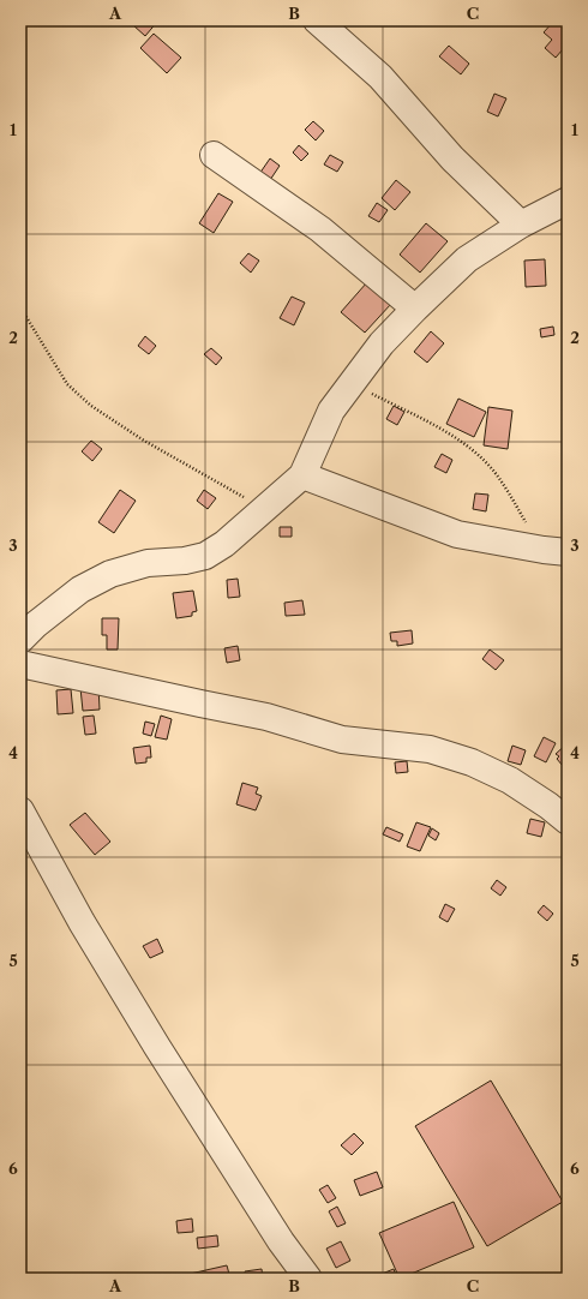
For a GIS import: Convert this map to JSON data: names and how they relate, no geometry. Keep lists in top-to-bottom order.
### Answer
{
  "grid": {
    "columns": ["A", "B", "C"],
    "rows": [
      "1",
      "2",
      "3",
      "4",
      "5",
      "6"
    ]
  }
}
